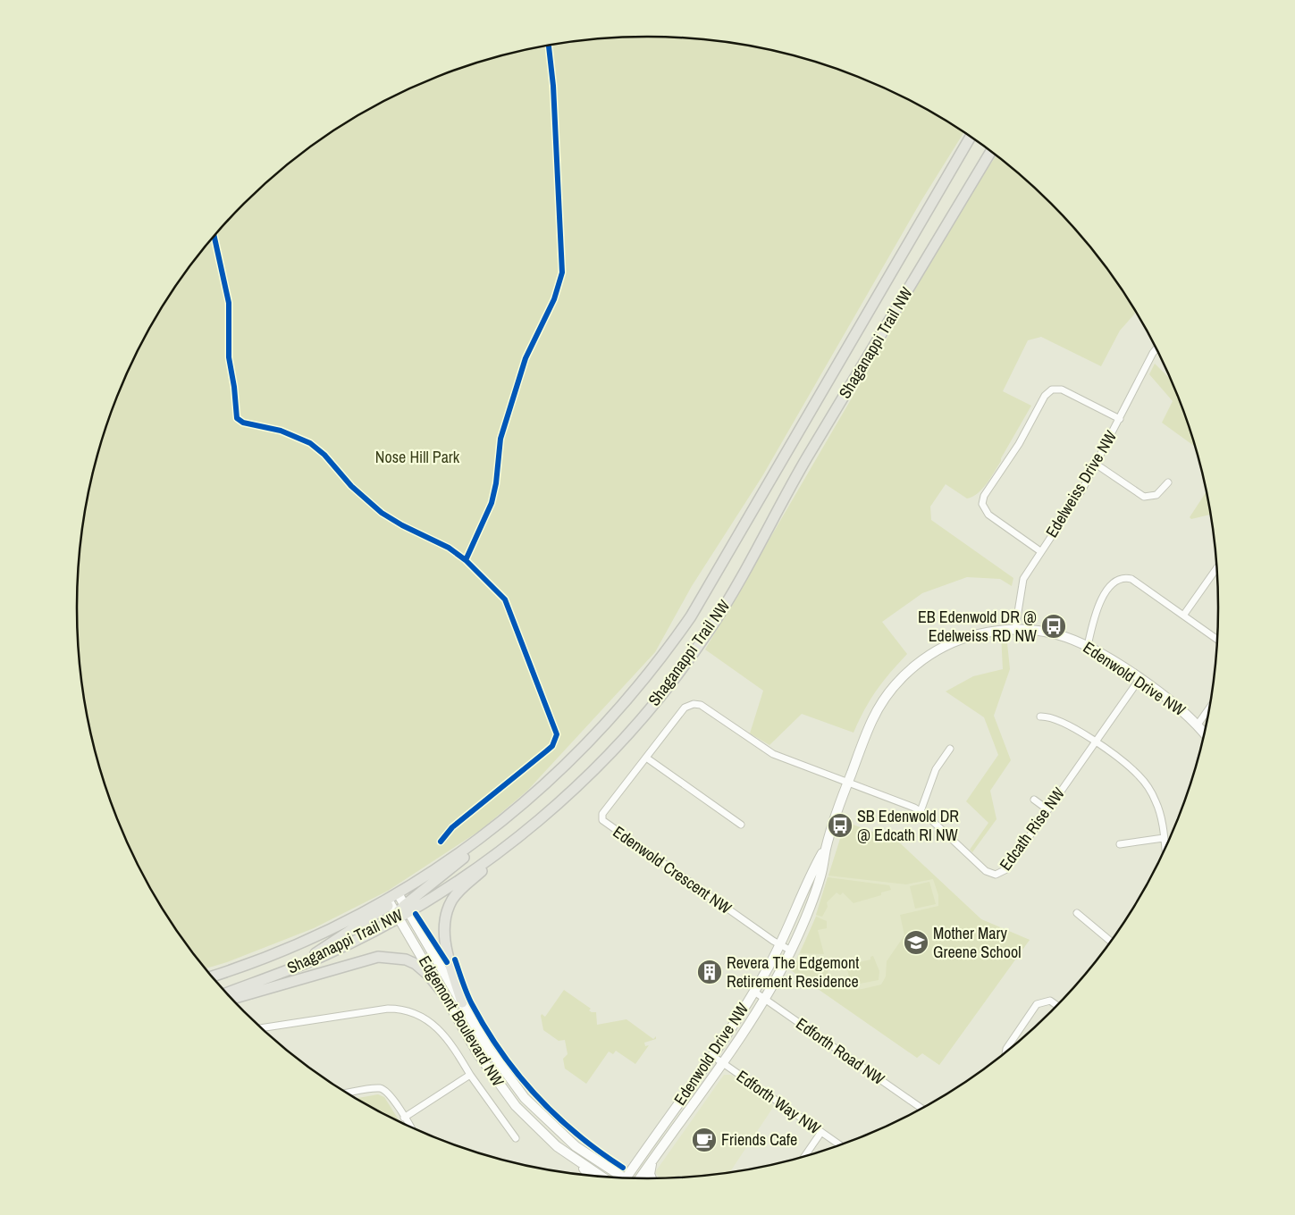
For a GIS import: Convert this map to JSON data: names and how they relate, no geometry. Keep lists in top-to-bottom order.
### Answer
{
  "streets": {
    "main road": ["Shaganappi Trail NW"],
    "street": [
      "Edelweiss Drive NW",
      "Edenwold Drive NW",
      "Edcath Rise NW",
      "Edenwold Crescent NW",
      "Edgemont Boulevard NW",
      "Edforth Road NW",
      "Edforth Way NW"
    ]
  },
  "crossings": [
    ["Shaganappi Trail NW", "Edgemont Boulevard NW"],
    ["Edelweiss Drive NW", "Edenwold Drive NW"],
    ["Edenwold Drive NW", "Edcath Rise NW"],
    ["Edenwold Drive NW", "Edenwold Crescent NW"],
    ["Edenwold Drive NW", "Edforth Road NW"],
    ["Edenwold Drive NW", "Edforth Way NW"],
    ["Edcath Rise NW", "Edenwold Crescent NW"]
  ],
  "parks": ["Nose Hill Park"],
  "places": {
    "bus stop": ["EB Edenwold DR @ Edelweiss RD NW", "SB Edenwold DR @ Edcath RI NW"],
    "school or university": ["Mother Mary Greene School"],
    "building": ["Revera The Edgemont Retirement Residence"],
    "cafe": ["Friends Cafe"]
  }
}
